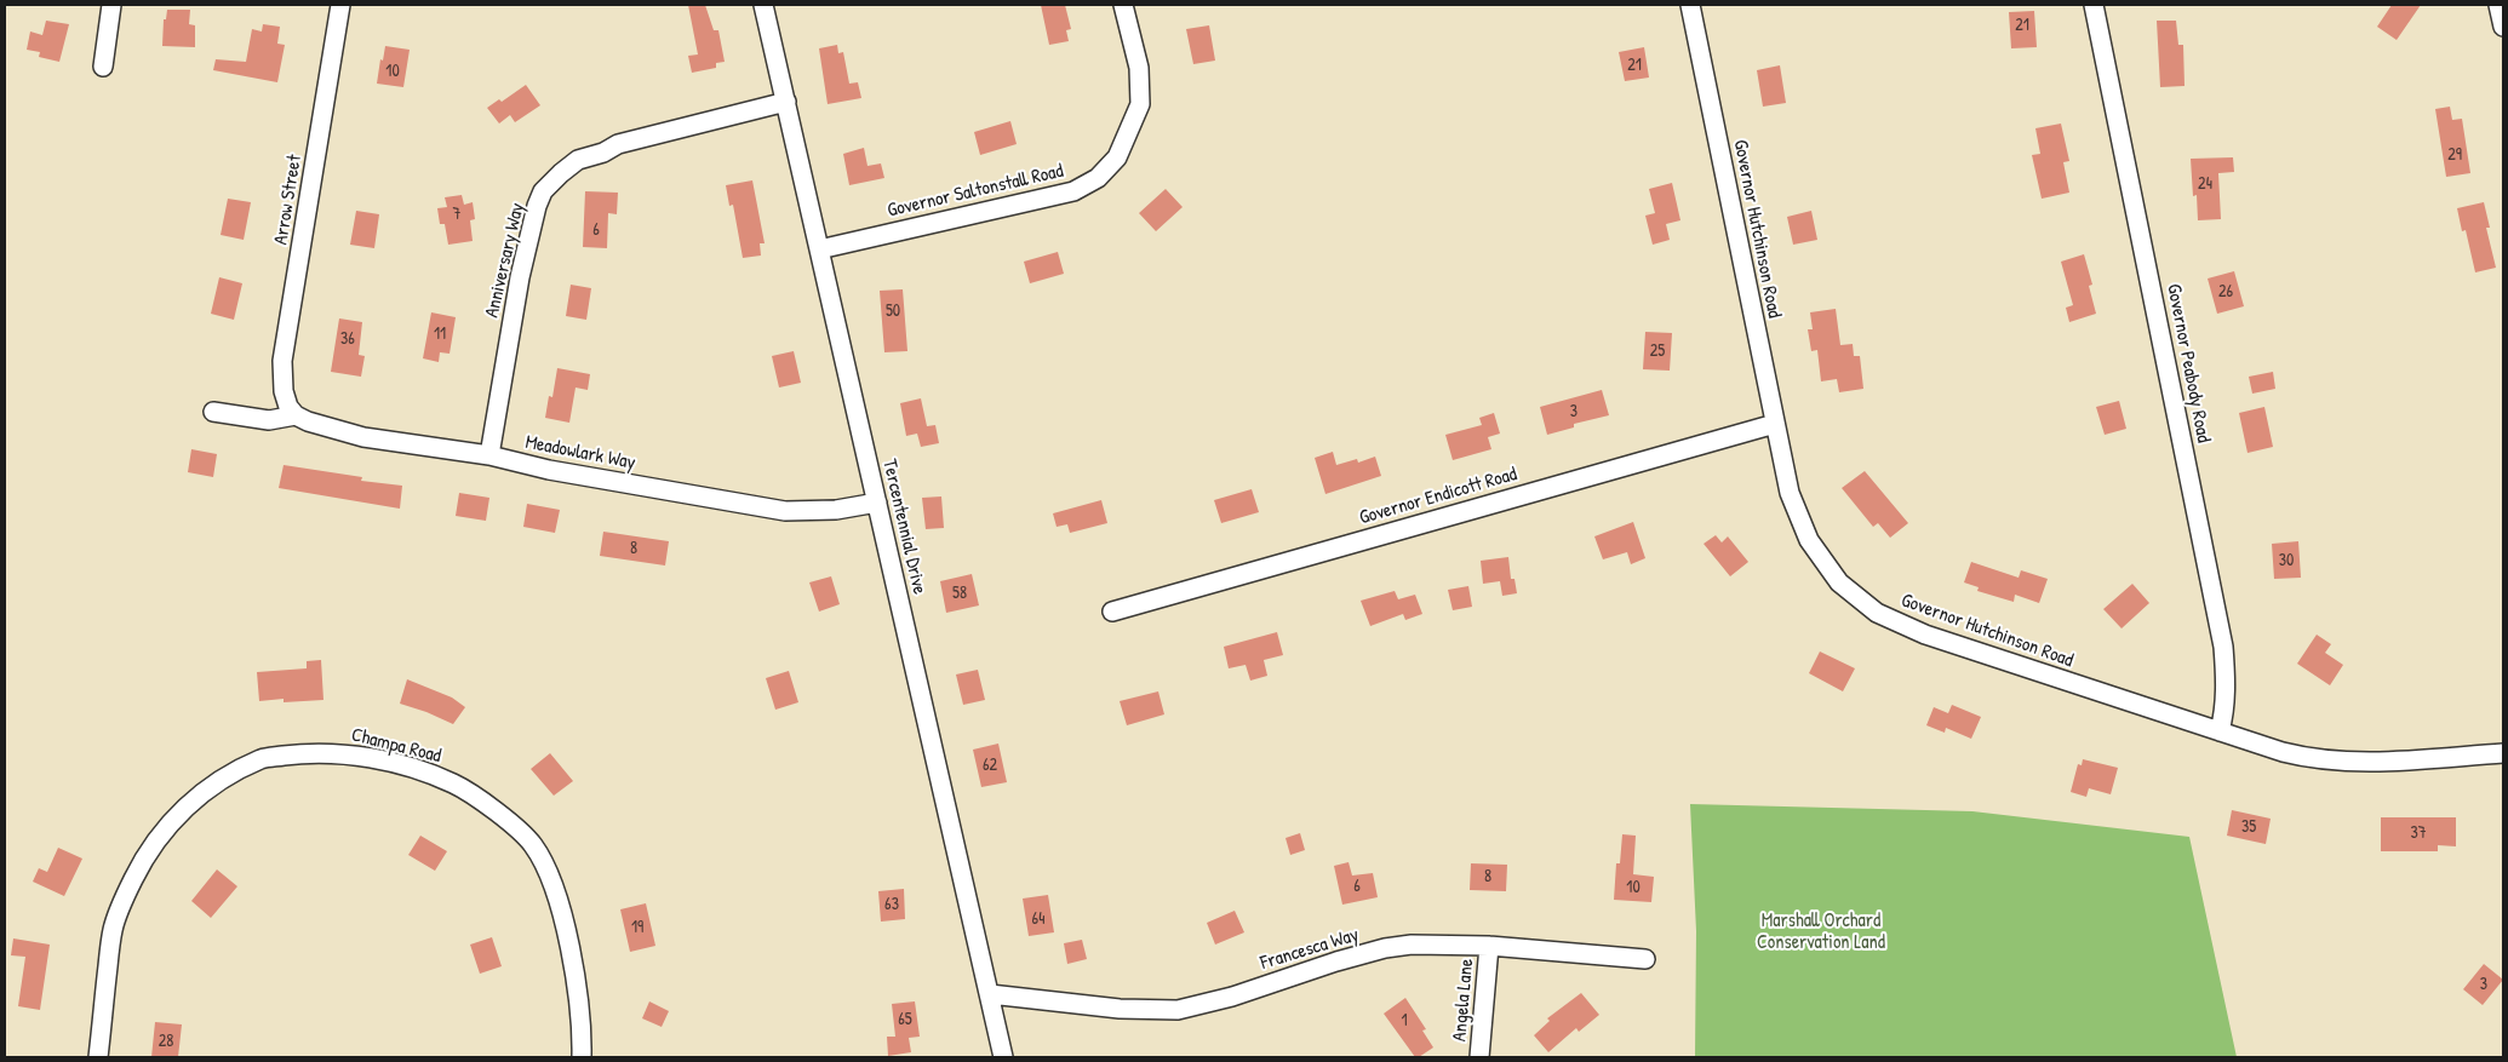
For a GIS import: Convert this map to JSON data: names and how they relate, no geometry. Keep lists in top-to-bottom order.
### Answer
{
  "streets": {
    "street": [
      "Governor Saltonstall Road",
      "Arrow Street",
      "Governor Hutchinson Road",
      "Anniversary Way",
      "Governor Peabody Road",
      "Meadowlark Way",
      "Governor Endicott Road",
      "Tercentennial Drive",
      "Champa Road",
      "Francesca Way",
      "Angela Lane"
    ]
  },
  "crossings": [
    ["Governor Saltonstall Road", "Tercentennial Drive"],
    ["Arrow Street", "Meadowlark Way"],
    ["Governor Hutchinson Road", "Governor Peabody Road"],
    ["Governor Hutchinson Road", "Governor Endicott Road"],
    ["Anniversary Way", "Meadowlark Way"],
    ["Anniversary Way", "Tercentennial Drive"],
    ["Meadowlark Way", "Tercentennial Drive"],
    ["Tercentennial Drive", "Francesca Way"],
    ["Francesca Way", "Angela Lane"]
  ],
  "parks": ["Marshall Orchard Conservation Land"],
  "house_numbers": [
    "21",
    "21",
    "10",
    "29",
    "24",
    "7",
    "6",
    "26",
    "50",
    "11",
    "36",
    "25",
    "3",
    "8",
    "30",
    "58",
    "62",
    "35",
    "37",
    "8",
    "6",
    "10",
    "63",
    "64",
    "19",
    "3",
    "65",
    "1",
    "28"
  ]
}
